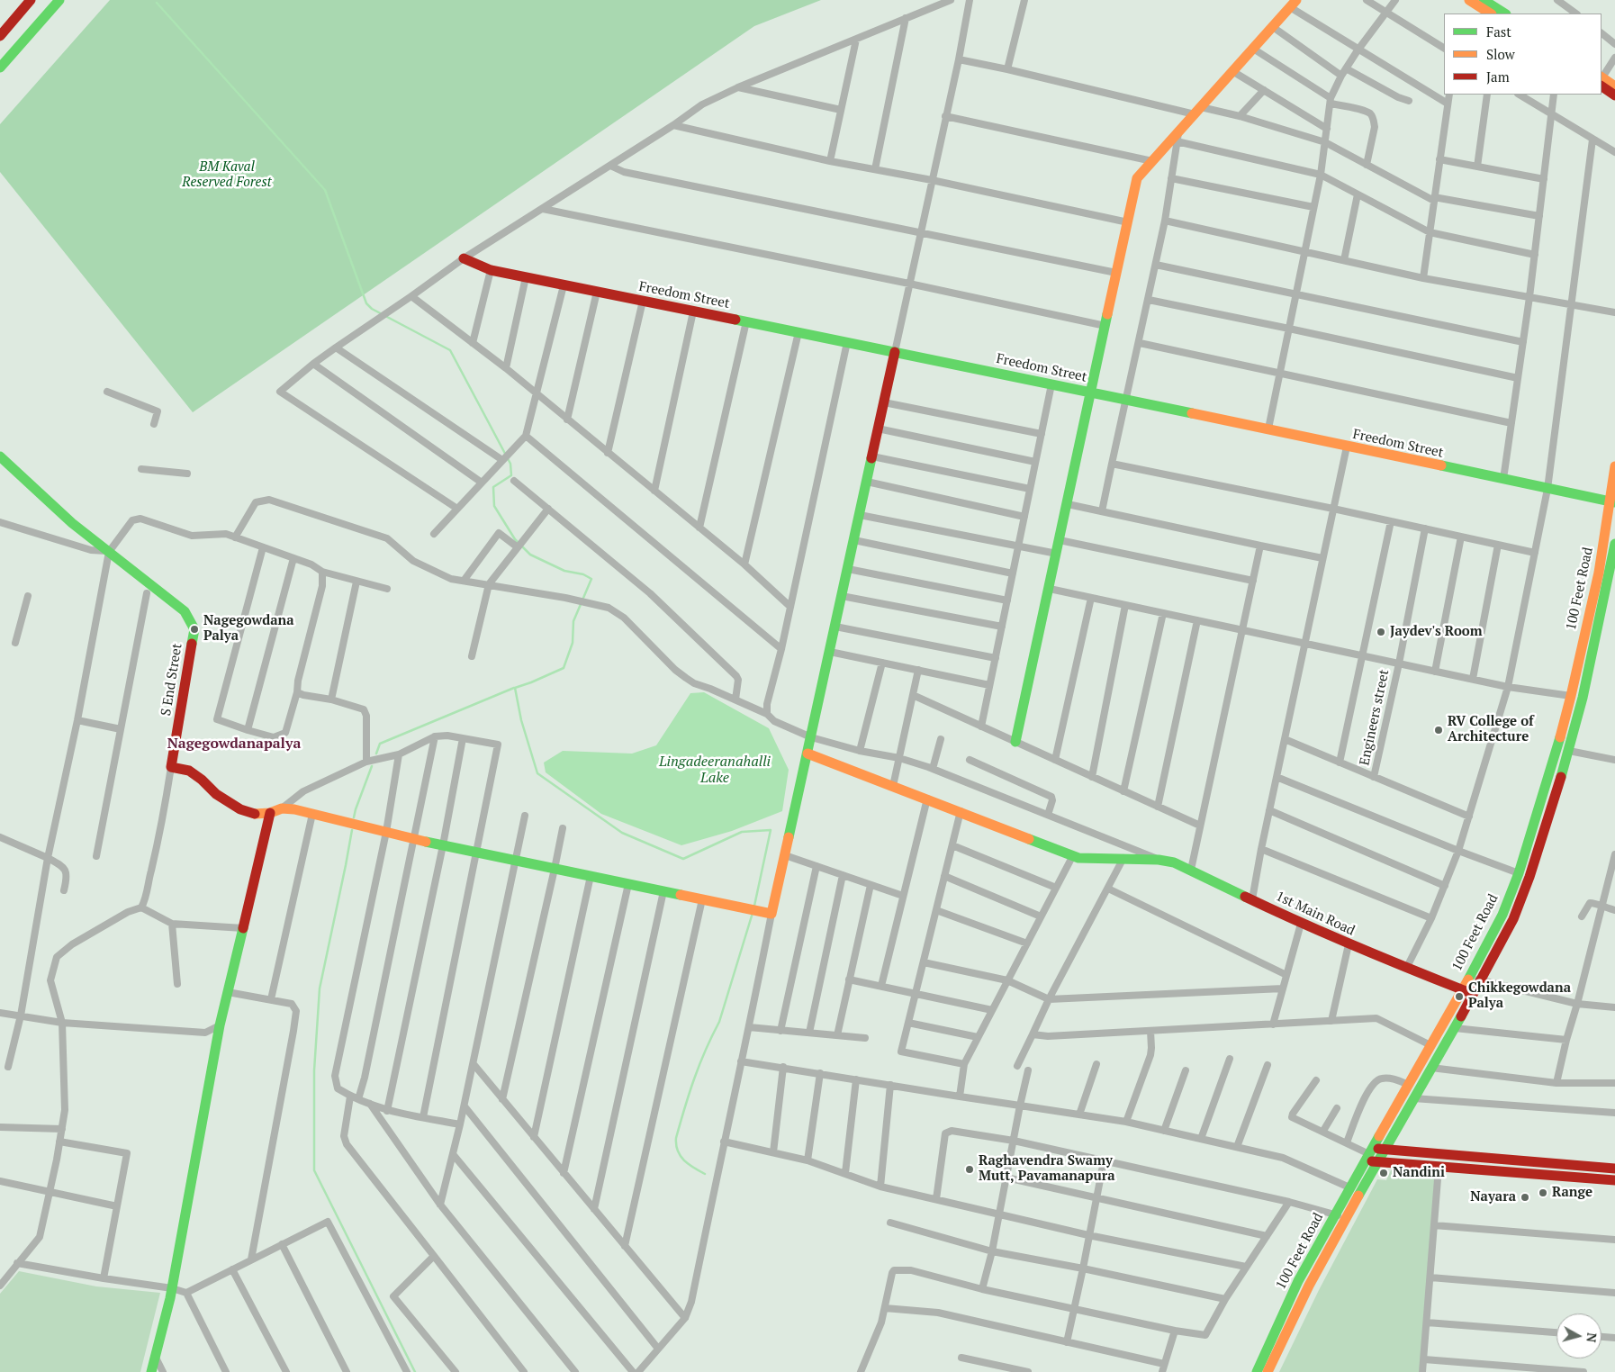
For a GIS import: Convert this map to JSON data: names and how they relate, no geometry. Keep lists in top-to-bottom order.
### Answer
{
  "streets": {
    "main road": [
      "Freedom Street",
      "100 Feet Road",
      "S End Street",
      "1st Main Road"
    ],
    "street": ["Engineers street"]
  },
  "crossings": [
    ["Freedom Street", "100 Feet Road"],
    ["100 Feet Road", "1st Main Road"]
  ],
  "districts": ["Nagegowdanapalya"],
  "water": ["Lingadeeranahalli Lake"],
  "parks": ["BM Kaval Reserved Forest"],
  "places": [
    "Nagegowdana Palya",
    "Jaydev's Room",
    "RV College of Architecture",
    "Chikkegowdana Palya",
    "Raghavendra Swamy Mutt, Pavamanapura",
    "Nandini",
    "Range",
    "Nayara"
  ],
  "legend": ["Fast", "Slow", "Jam"],
  "north": "right"
}
